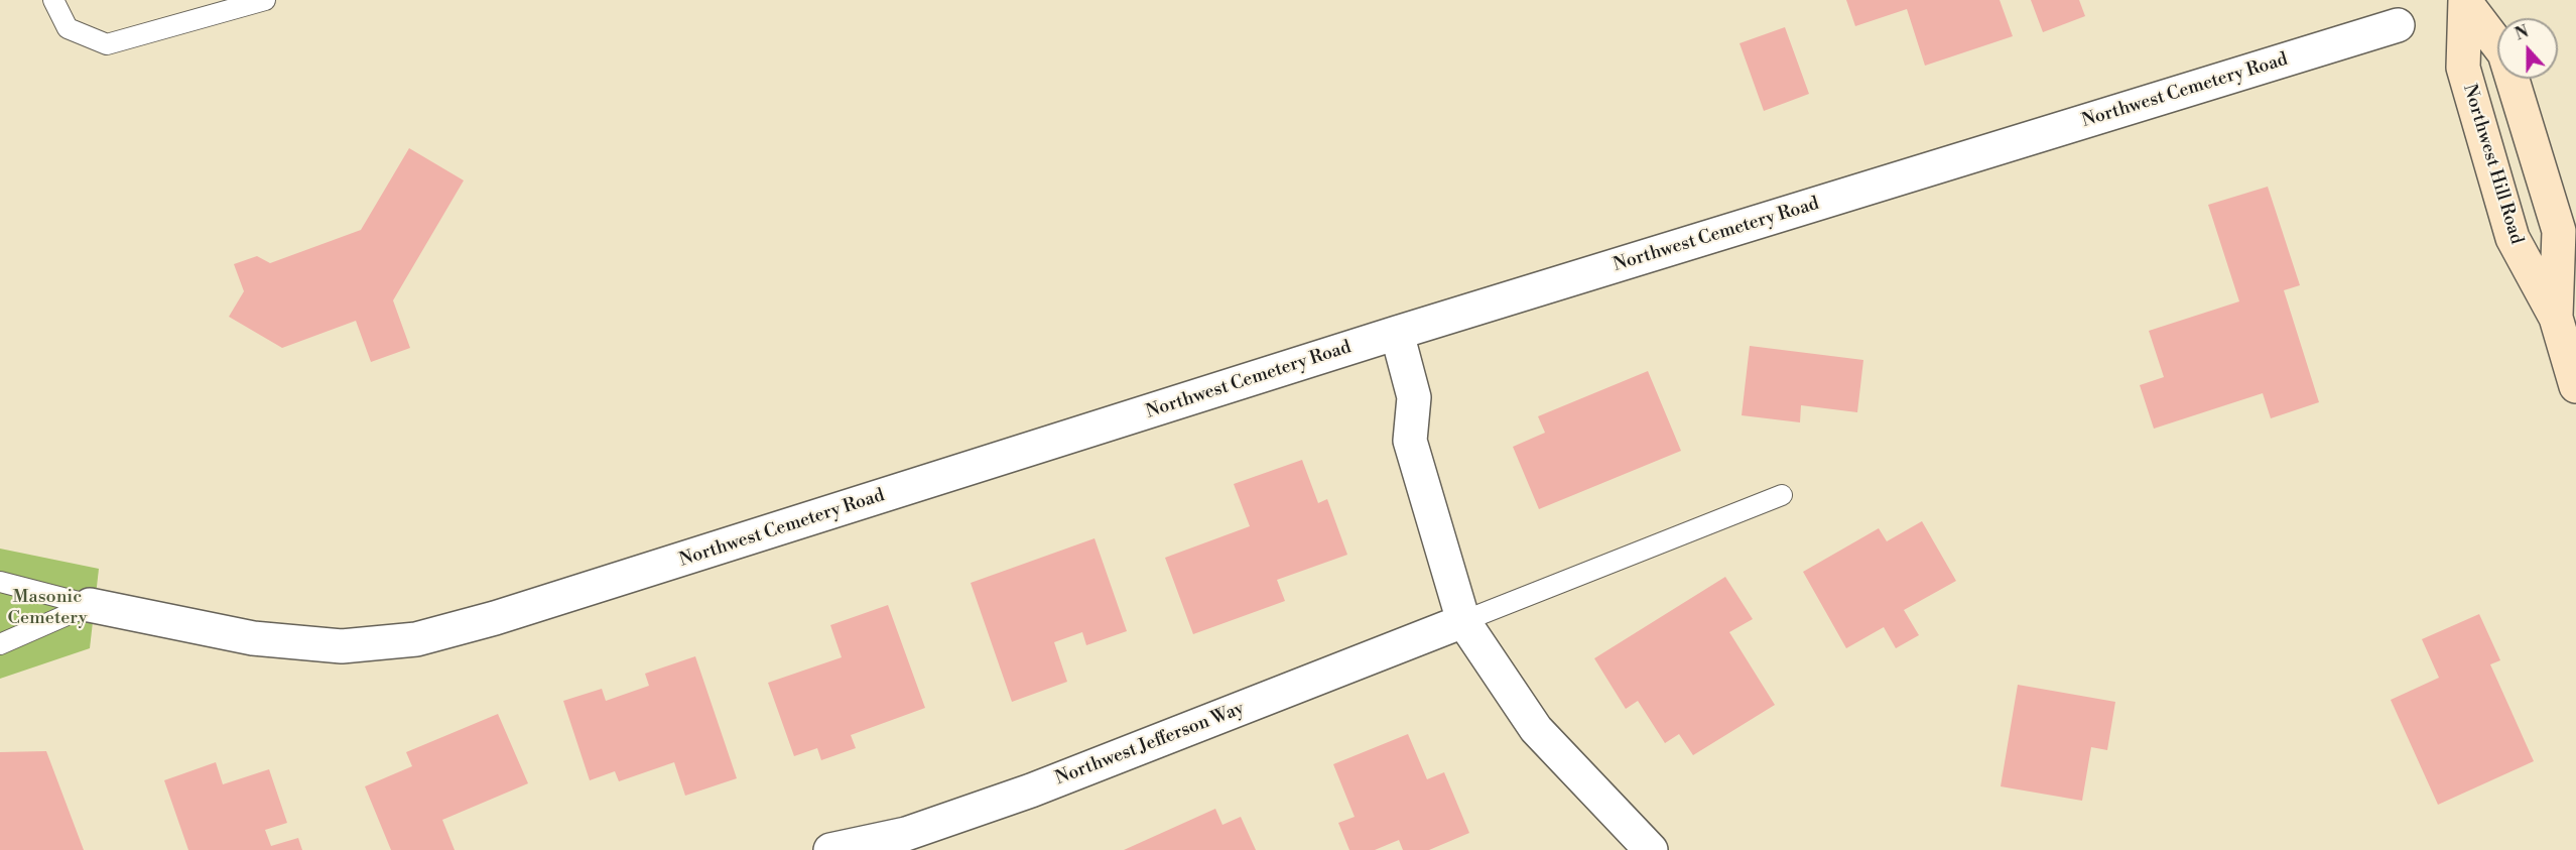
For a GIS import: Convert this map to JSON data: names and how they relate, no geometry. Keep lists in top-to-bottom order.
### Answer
{
  "streets": {
    "main road": ["Northwest Hill Road"],
    "street": ["Northwest Cemetery Road", "Northwest Jefferson Way"]
  },
  "parks": ["Masonic Cemetery"],
  "north": "top"
}
